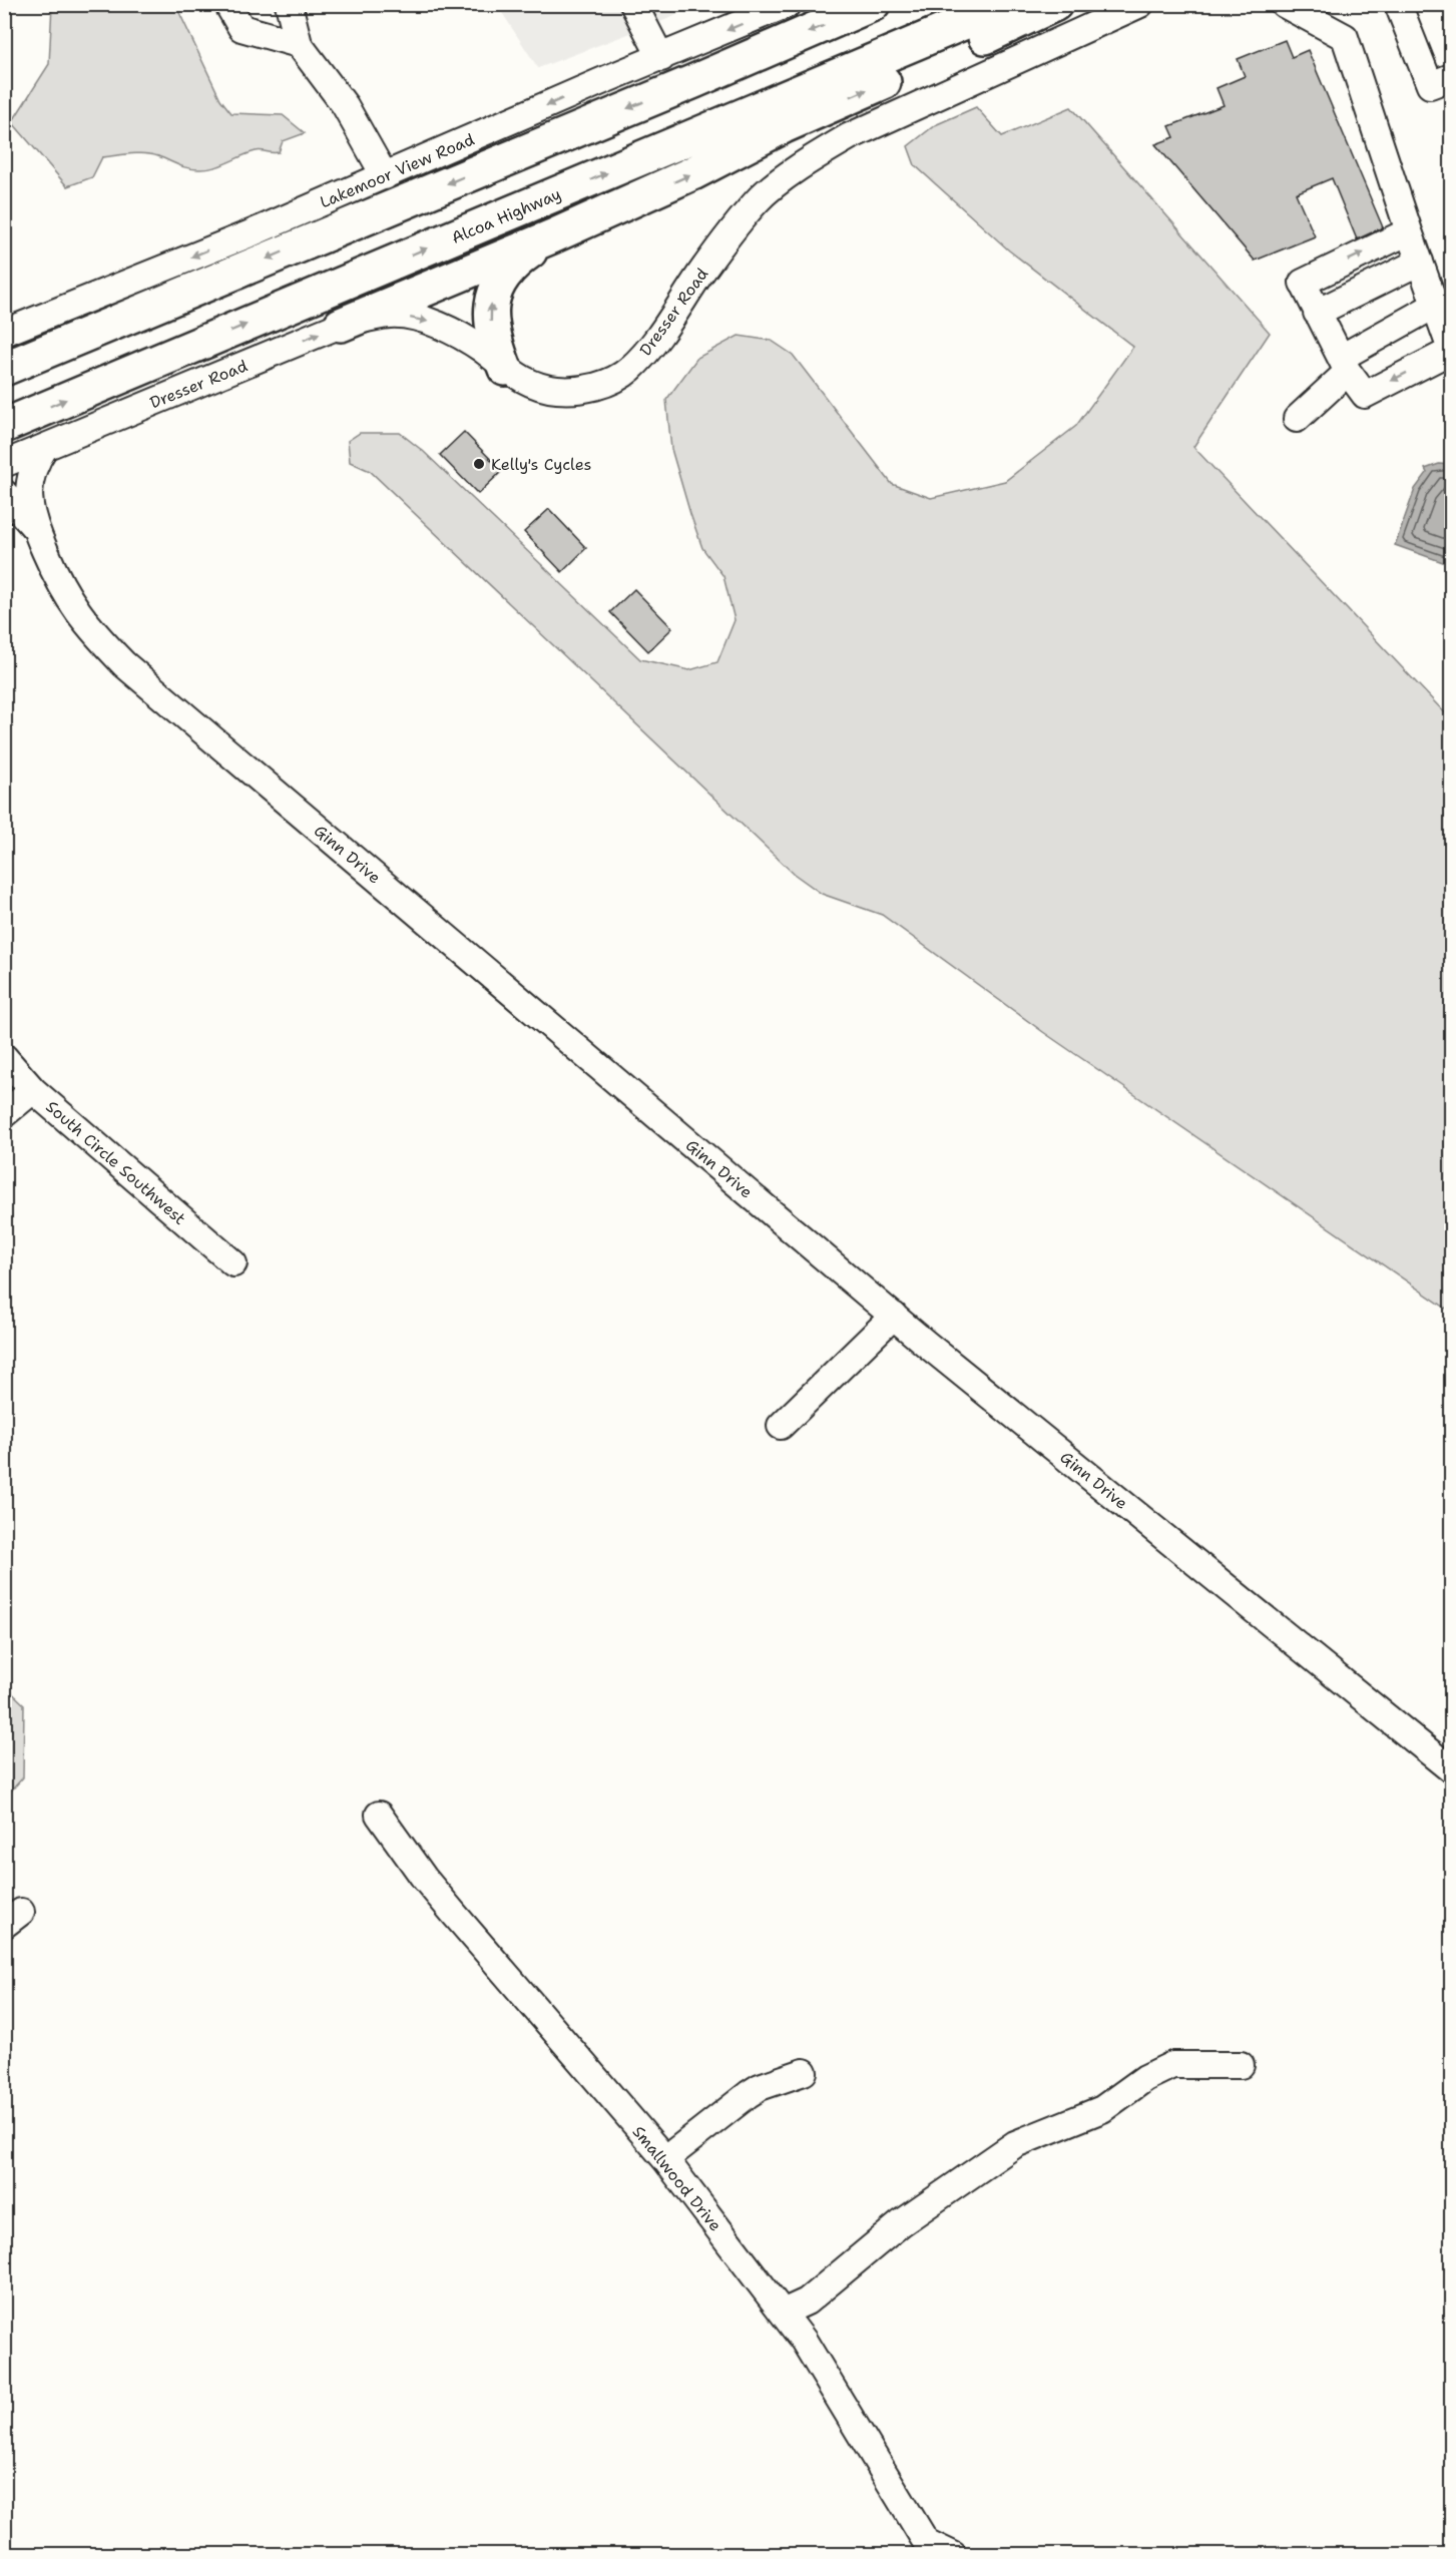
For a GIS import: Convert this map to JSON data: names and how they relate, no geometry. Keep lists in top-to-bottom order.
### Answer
{
  "streets": {
    "highway": ["Alcoa Highway"],
    "street": [
      "Lakemoor View Road",
      "Dresser Road",
      "Ginn Drive",
      "South Circle Southwest",
      "Smallwood Drive"
    ]
  },
  "crossings": [
    ["Dresser Road", "Ginn Drive"]
  ],
  "one_way": ["Lakemoor View Road", "Dresser Road"],
  "places": ["Kelly's Cycles"]
}
